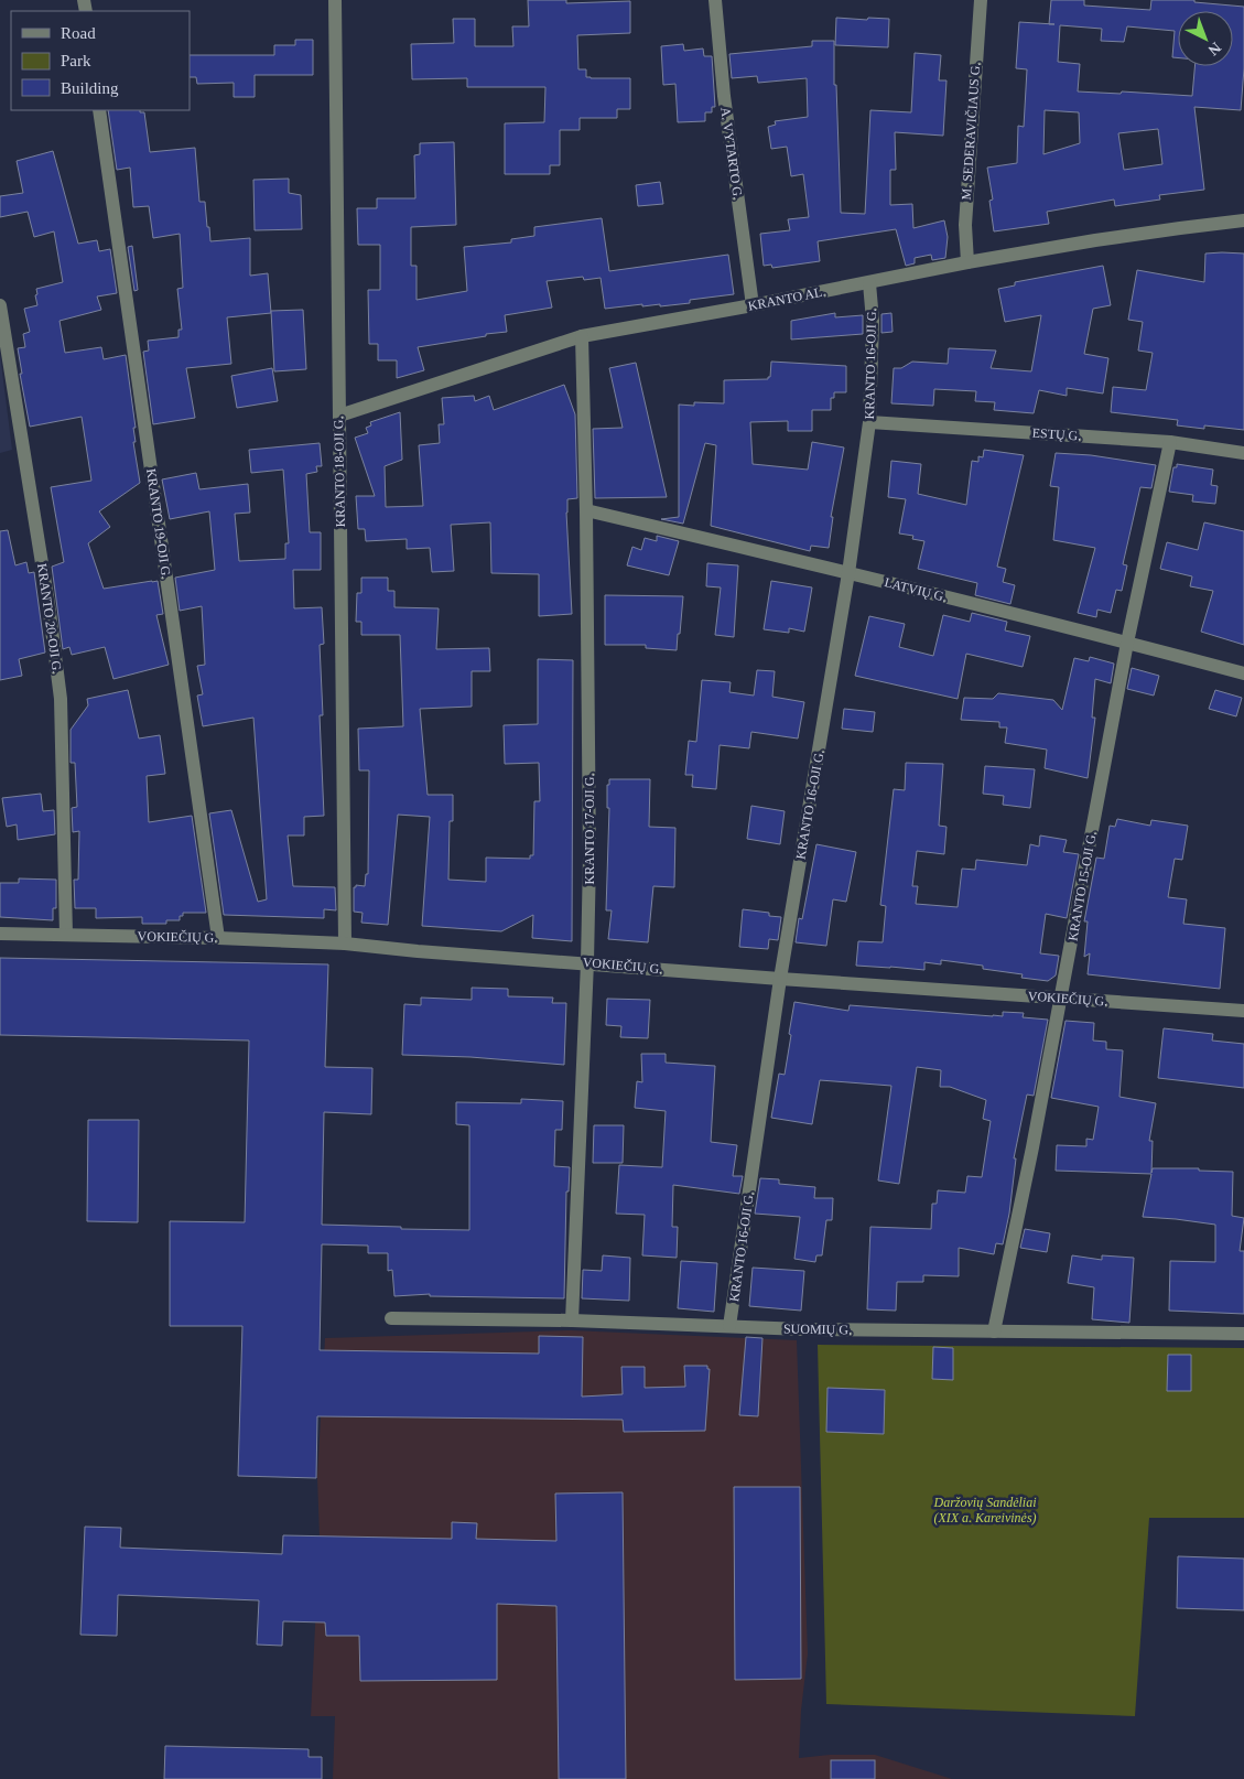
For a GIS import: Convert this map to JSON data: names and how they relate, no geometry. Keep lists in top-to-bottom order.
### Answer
{
  "streets": {
    "street": [
      "M. SEDERAVIČIAUS G.",
      "A. VYTARTO G.",
      "KRANTO AL.",
      "KRANTO 16-OJI G.",
      "ESTŲ G.",
      "KRANTO 18-OJI G.",
      "KRANTO 19-OJI G.",
      "LATVIŲ G.",
      "KRANTO 20-OJI G.",
      "KRANTO 17-OJI G.",
      "KRANTO 15-OJI G.",
      "VOKIEČIŲ G.",
      "SUOMIŲ G."
    ]
  },
  "crossings": [
    ["M. SEDERAVIČIAUS G.", "KRANTO AL."],
    ["A. VYTARTO G.", "KRANTO AL."],
    ["KRANTO AL.", "KRANTO 16-OJI G."],
    ["KRANTO AL.", "KRANTO 18-OJI G."],
    ["KRANTO AL.", "KRANTO 17-OJI G."],
    ["KRANTO 16-OJI G.", "ESTŲ G."],
    ["KRANTO 16-OJI G.", "LATVIŲ G."],
    ["KRANTO 16-OJI G.", "VOKIEČIŲ G."],
    ["KRANTO 16-OJI G.", "SUOMIŲ G."],
    ["ESTŲ G.", "KRANTO 15-OJI G."],
    ["KRANTO 18-OJI G.", "VOKIEČIŲ G."],
    ["KRANTO 19-OJI G.", "VOKIEČIŲ G."],
    ["LATVIŲ G.", "KRANTO 17-OJI G."],
    ["LATVIŲ G.", "KRANTO 15-OJI G."],
    ["KRANTO 20-OJI G.", "VOKIEČIŲ G."],
    ["KRANTO 17-OJI G.", "VOKIEČIŲ G."],
    ["KRANTO 17-OJI G.", "SUOMIŲ G."],
    ["KRANTO 15-OJI G.", "VOKIEČIŲ G."],
    ["KRANTO 15-OJI G.", "SUOMIŲ G."]
  ],
  "parks": ["Daržovių Sandėliai (XIX a. Kareivinės)"],
  "legend": ["Road", "Park", "Building"],
  "north": "bottom right"
}
